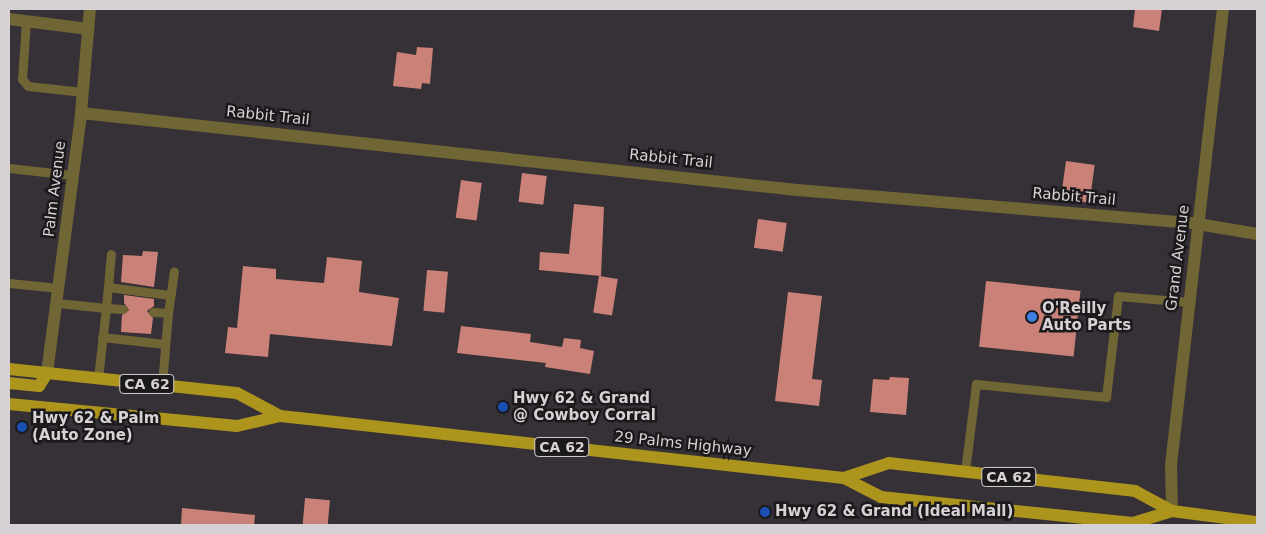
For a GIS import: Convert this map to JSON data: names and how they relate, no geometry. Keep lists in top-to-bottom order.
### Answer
{
  "streets": {
    "main road": ["CA 62", "29 Palms Highway"],
    "street": ["Rabbit Trail", "Palm Avenue", "Grand Avenue"]
  },
  "crossings": [
    ["Rabbit Trail", "Palm Avenue"],
    ["Rabbit Trail", "Grand Avenue"],
    ["Palm Avenue", "29 Palms Highway"],
    ["Grand Avenue", "29 Palms Highway"]
  ],
  "places": [
    "O'Reilly Auto Parts",
    "Hwy 62 & Grand @ Cowboy Corral",
    "Hwy 62 & Palm (Auto Zone)",
    "Hwy 62 & Grand (Ideal Mall)"
  ]
}
